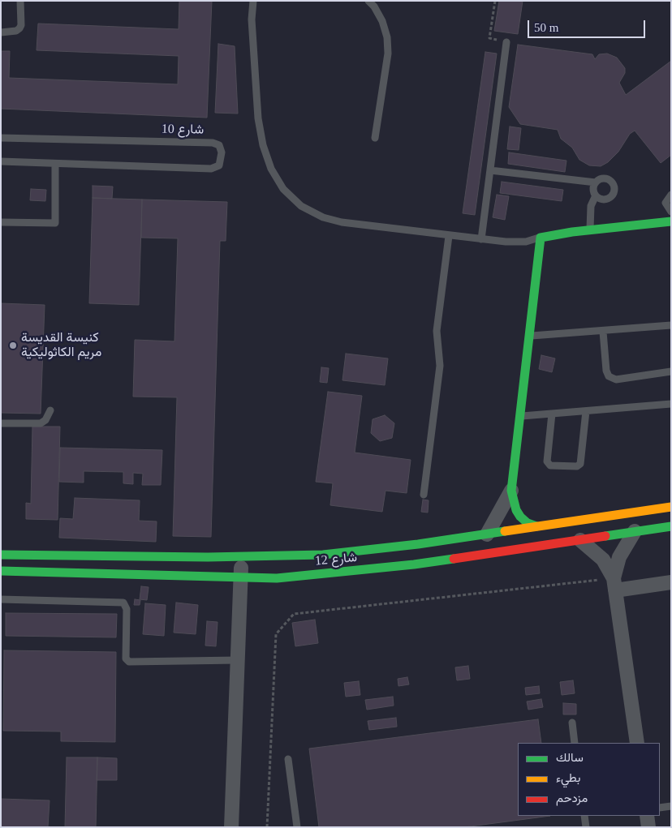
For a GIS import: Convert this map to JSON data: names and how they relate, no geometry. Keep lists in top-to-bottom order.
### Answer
{
  "streets": {
    "street": ["شارع 12"],
    "lane": ["شارع 10"]
  },
  "places": ["كنيسة القديسة مريم الكاثوليكية"],
  "legend": ["سالك", "بطيء", "مزدحم"],
  "scale_bar": "50 m"
}
